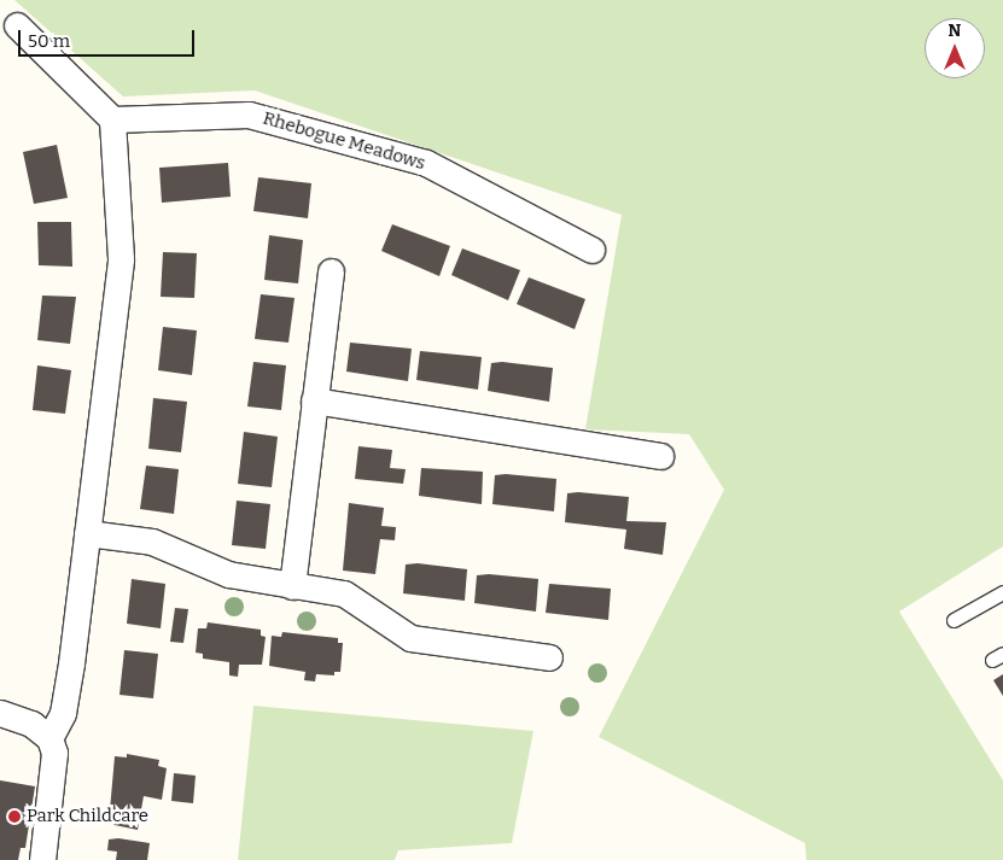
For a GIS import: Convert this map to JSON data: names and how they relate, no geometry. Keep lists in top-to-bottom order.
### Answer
{
  "streets": {
    "street": ["Rhebogue Meadows"]
  },
  "places": ["Park Childcare"],
  "scale_bar": "50 m",
  "north": "top"
}
